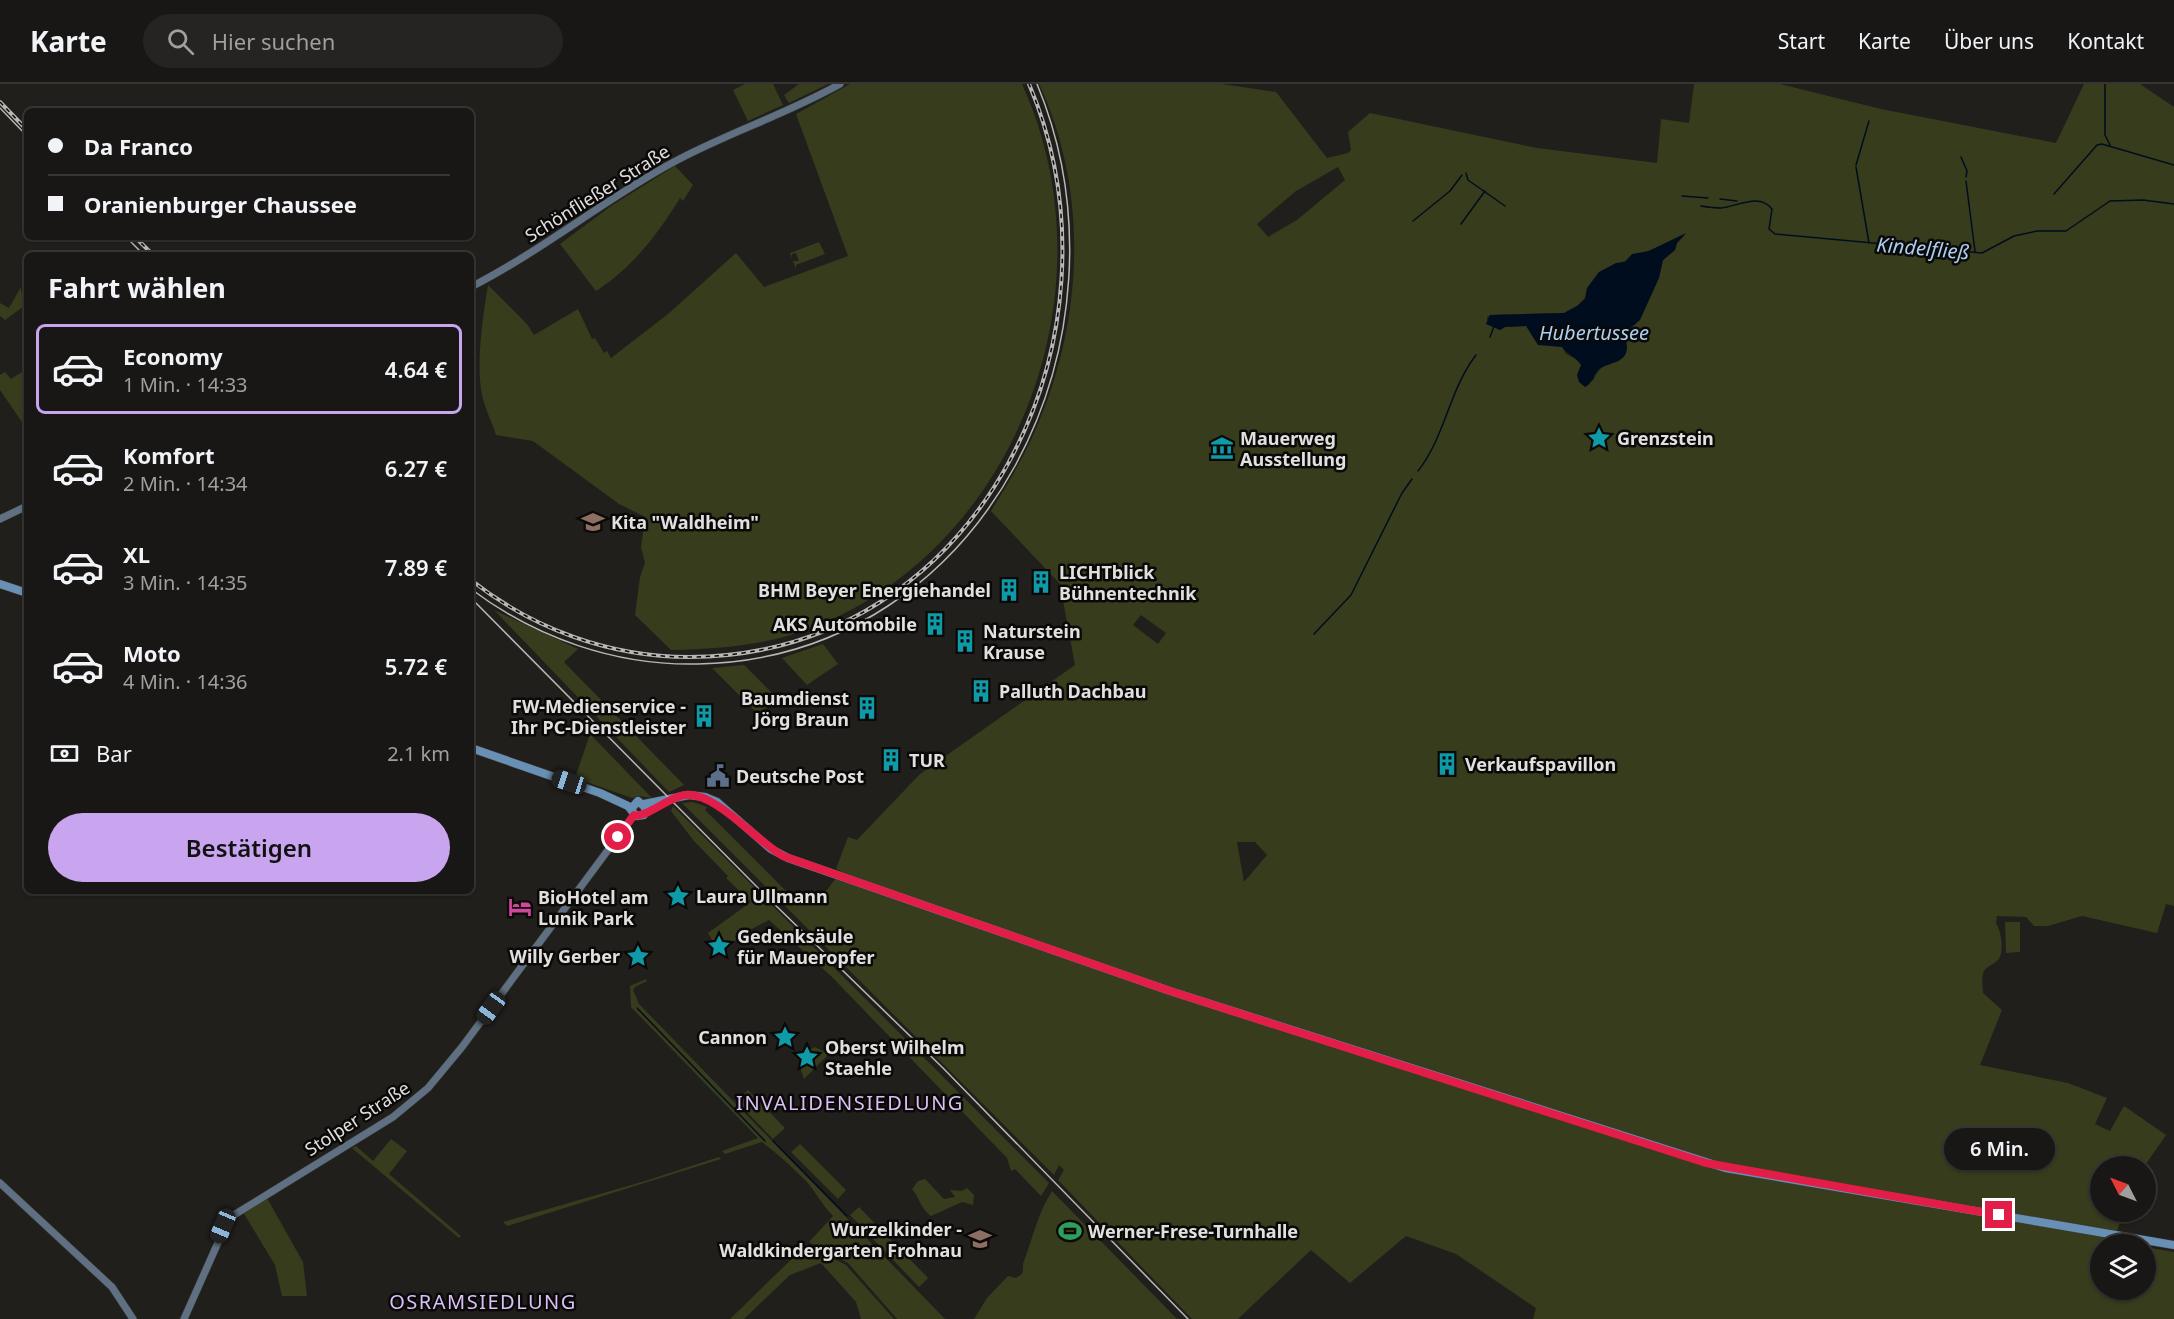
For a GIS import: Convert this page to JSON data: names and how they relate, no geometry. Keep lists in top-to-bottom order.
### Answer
{
  "streets": {
    "main road": ["Schönfließer Straße", "Stolper Straße"]
  },
  "districts": ["INVALIDENSIEDLUNG", "OSRAMSIEDLUNG"],
  "water": ["Kindelfließ", "Hubertussee"],
  "places": {
    "place": [
      "Grenzstein",
      "Laura Ullmann",
      "Gedenksäule für Maueropfer",
      "Willy Gerber",
      "Cannon",
      "Oberst Wilhelm Staehle"
    ],
    "museum": ["Mauerweg Ausstellung"],
    "school or university": ["Kita \"Waldheim\"", "Wurzelkinder - Waldkindergarten Frohnau"],
    "building": [
      "LICHTblick Bühnentechnik",
      "BHM Beyer Energiehandel",
      "AKS Automobile",
      "Naturstein Krause",
      "Palluth Dachbau",
      "Baumdienst Jörg Braun",
      "FW-Medienservice - Ihr PC-Dienstleister",
      "TUR",
      "Verkaufspavillon"
    ],
    "public building": ["Deutsche Post"],
    "hotel": ["BioHotel am Lunik Park"],
    "sports": ["Werner-Frese-Turnhalle"]
  },
  "north": "top left",
  "page": {
    "header": "Karte",
    "search": "Hier suchen",
    "nav": [
      "Start",
      "Karte",
      "Über uns",
      "Kontakt"
    ],
    "banner": ["Da Franco", "Oranienburger Chaussee"],
    "heading": "Fahrt wählen",
    "list": [
      {
        "name": "Economy",
        "note": "1 Min. · 14:33",
        "value": "4.64 €"
      },
      {
        "name": "Komfort",
        "note": "2 Min. · 14:34",
        "value": "6.27 €"
      },
      {
        "name": "XL",
        "note": "3 Min. · 14:35",
        "value": "7.89 €"
      },
      {
        "name": "Moto",
        "note": "4 Min. · 14:36",
        "value": "5.72 €"
      }
    ],
    "pay": ["Bar", "2.1 km"],
    "buttons": "Bestätigen",
    "bubble": "6 Min."
  }
}
